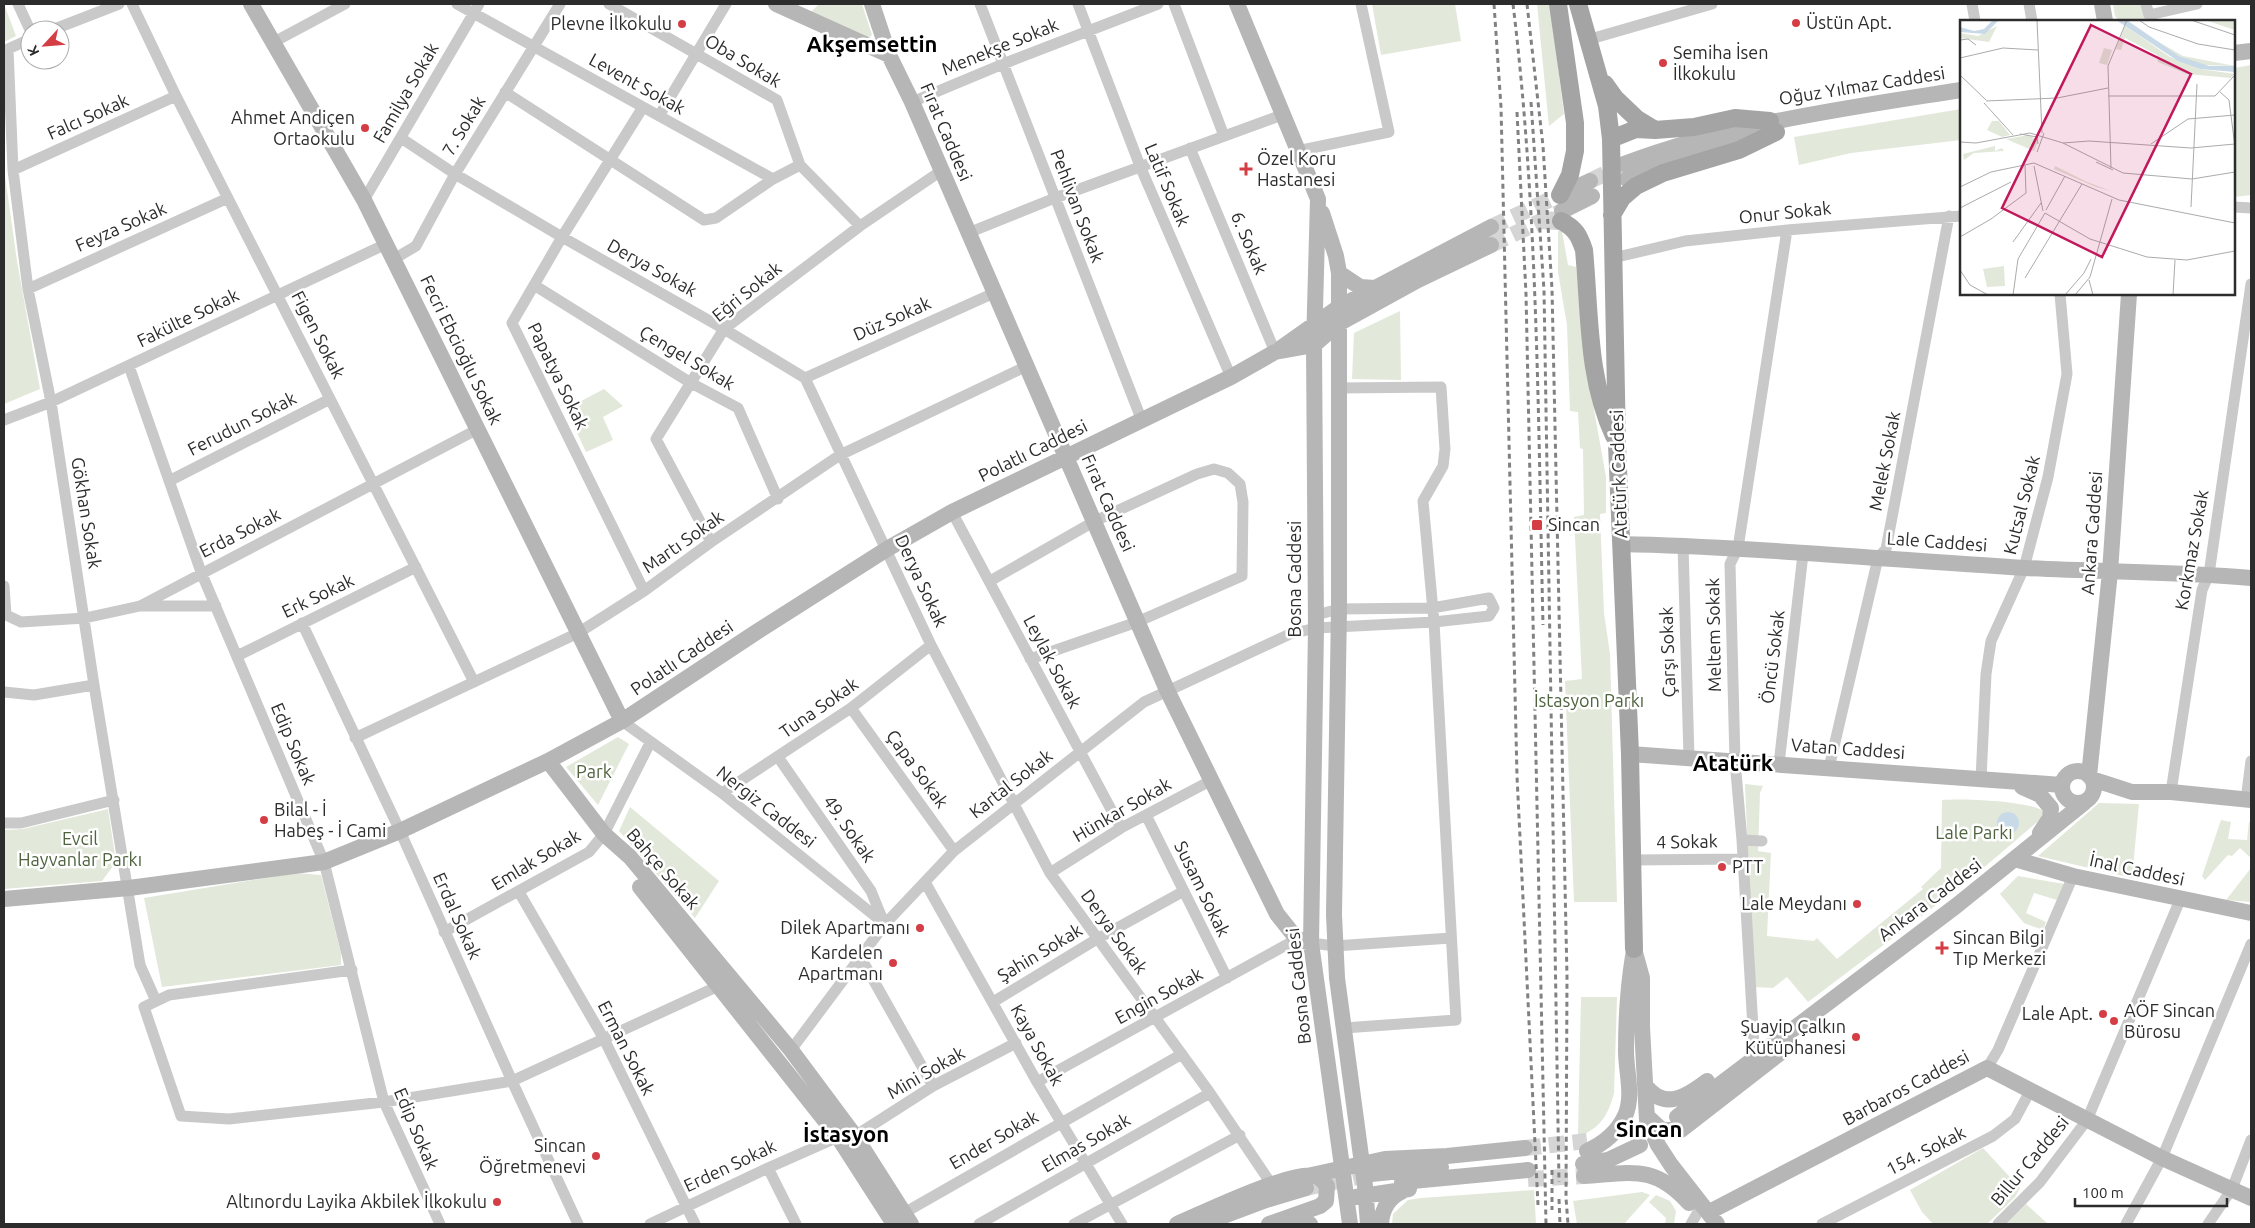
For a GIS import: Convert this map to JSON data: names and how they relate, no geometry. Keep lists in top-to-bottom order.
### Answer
{
  "streets": {
    "main road": ["Atatürk Caddesi"],
    "street": [
      "Menekşe Sokak",
      "Oba Sokak",
      "Levent Sokak",
      "Oğuz Yılmaz Caddesi",
      "Familya Sokak",
      "Falcı Sokak",
      "7. Sokak",
      "Fırat Caddesi",
      "Latif Sokak",
      "Pehlivan Sokak",
      "Onur Sokak",
      "Feyza Sokak",
      "6. Sokak",
      "Derya Sokak",
      "Eğri Sokak",
      "Fakülte Sokak",
      "Düz Sokak",
      "Figen Sokak",
      "Fecri Ebcioğlu Sokak",
      "Çengel Sokak",
      "Papatya Sokak",
      "Ferudun Sokak",
      "Polatlı Caddesi",
      "Melek Sokak",
      "Kutsal Sokak",
      "Gökhan Sokak",
      "Erda Sokak",
      "Ankara Caddesi",
      "Martı Sokak",
      "Lale Caddesi",
      "Korkmaz Sokak",
      "Bosna Caddesi",
      "Erk Sokak",
      "Meltem Sokak",
      "Çarşı Sokak",
      "Öncü Sokak",
      "Leylak Sokak",
      "Tuna Sokak",
      "Edip Sokak",
      "Vatan Caddesi",
      "Çapa Sokak",
      "Kartal Sokak",
      "Nergiz Caddesi",
      "Hünkar Sokak",
      "49. Sokak",
      "4 Sokak",
      "Emlak Sokak",
      "Bahçe Sokak",
      "İnal Caddesi",
      "Susam Sokak",
      "Erdal Sokak",
      "Şahin Sokak",
      "Engin Sokak",
      "Kaya Sokak",
      "Erman Sokak",
      "Mini Sokak",
      "Barbaros Caddesi",
      "Ender Sokak",
      "Elmas Sokak",
      "154. Sokak",
      "Billur Caddesi",
      "Erden Sokak"
    ]
  },
  "crossings": [
    ["Menekşe Sokak", "Fırat Caddesi"],
    ["Menekşe Sokak", "Latif Sokak"],
    ["Menekşe Sokak", "Pehlivan Sokak"],
    ["Oba Sokak", "Eğri Sokak"],
    ["Levent Sokak", "Familya Sokak"],
    ["Levent Sokak", "7. Sokak"],
    ["Levent Sokak", "Papatya Sokak"],
    ["Familya Sokak", "Derya Sokak"],
    ["Familya Sokak", "Fecri Ebcioğlu Sokak"],
    ["Falcı Sokak", "Figen Sokak"],
    ["Falcı Sokak", "Gökhan Sokak"],
    ["7. Sokak", "Derya Sokak"],
    ["7. Sokak", "Fecri Ebcioğlu Sokak"],
    ["Fırat Caddesi", "Eğri Sokak"],
    ["Fırat Caddesi", "Düz Sokak"],
    ["Fırat Caddesi", "Polatlı Caddesi"],
    ["Fırat Caddesi", "Martı Sokak"],
    ["Fırat Caddesi", "Bosna Caddesi"],
    ["Fırat Caddesi", "Kartal Sokak"],
    ["Fırat Caddesi", "Hünkar Sokak"],
    ["Fırat Caddesi", "Engin Sokak"],
    ["Latif Sokak", "Polatlı Caddesi"],
    ["Pehlivan Sokak", "Polatlı Caddesi"],
    ["Onur Sokak", "Melek Sokak"],
    ["Onur Sokak", "Atatürk Caddesi"],
    ["Onur Sokak", "Meltem Sokak"],
    ["Feyza Sokak", "Figen Sokak"],
    ["Feyza Sokak", "Gökhan Sokak"],
    ["6. Sokak", "Polatlı Caddesi"],
    ["Derya Sokak", "Eğri Sokak"],
    ["Derya Sokak", "Düz Sokak"],
    ["Derya Sokak", "Papatya Sokak"],
    ["Derya Sokak", "Polatlı Caddesi"],
    ["Derya Sokak", "Martı Sokak"],
    ["Derya Sokak", "Tuna Sokak"],
    ["Derya Sokak", "Kartal Sokak"],
    ["Derya Sokak", "Hünkar Sokak"],
    ["Derya Sokak", "Şahin Sokak"],
    ["Derya Sokak", "Engin Sokak"],
    ["Derya Sokak", "Ender Sokak"],
    ["Derya Sokak", "Elmas Sokak"],
    ["Eğri Sokak", "Çengel Sokak"],
    ["Eğri Sokak", "Martı Sokak"],
    ["Fakülte Sokak", "Figen Sokak"],
    ["Fakülte Sokak", "Fecri Ebcioğlu Sokak"],
    ["Fakülte Sokak", "Gökhan Sokak"],
    ["Fakülte Sokak", "Edip Sokak"],
    ["Figen Sokak", "Ferudun Sokak"],
    ["Figen Sokak", "Erda Sokak"],
    ["Figen Sokak", "Martı Sokak"],
    ["Figen Sokak", "Erk Sokak"],
    ["Fecri Ebcioğlu Sokak", "Polatlı Caddesi"],
    ["Fecri Ebcioğlu Sokak", "Erda Sokak"],
    ["Fecri Ebcioğlu Sokak", "Martı Sokak"],
    ["Fecri Ebcioğlu Sokak", "Nergiz Caddesi"],
    ["Çengel Sokak", "Papatya Sokak"],
    ["Çengel Sokak", "Martı Sokak"],
    ["Papatya Sokak", "Martı Sokak"],
    ["Ferudun Sokak", "Edip Sokak"],
    ["Polatlı Caddesi", "Gökhan Sokak"],
    ["Polatlı Caddesi", "Bosna Caddesi"],
    ["Polatlı Caddesi", "Leylak Sokak"],
    ["Polatlı Caddesi", "Edip Sokak"],
    ["Polatlı Caddesi", "Nergiz Caddesi"],
    ["Polatlı Caddesi", "Bahçe Sokak"],
    ["Polatlı Caddesi", "Erdal Sokak"],
    ["Melek Sokak", "Lale Caddesi"],
    ["Melek Sokak", "Vatan Caddesi"],
    ["Atatürk Caddesi", "Lale Caddesi"],
    ["Atatürk Caddesi", "Vatan Caddesi"],
    ["Atatürk Caddesi", "4 Sokak"],
    ["Kutsal Sokak", "Lale Caddesi"],
    ["Kutsal Sokak", "Vatan Caddesi"],
    ["Gökhan Sokak", "Erda Sokak"],
    ["Erda Sokak", "Edip Sokak"],
    ["Ankara Caddesi", "Lale Caddesi"],
    ["Ankara Caddesi", "Vatan Caddesi"],
    ["Ankara Caddesi", "İnal Caddesi"],
    ["Martı Sokak", "Erdal Sokak"],
    ["Lale Caddesi", "Korkmaz Sokak"],
    ["Lale Caddesi", "Meltem Sokak"],
    ["Lale Caddesi", "Çarşı Sokak"],
    ["Lale Caddesi", "Öncü Sokak"],
    ["Bosna Caddesi", "Kartal Sokak"],
    ["Bosna Caddesi", "Engin Sokak"],
    ["Erk Sokak", "Edip Sokak"],
    ["Erk Sokak", "Erdal Sokak"],
    ["Meltem Sokak", "Vatan Caddesi"],
    ["Meltem Sokak", "4 Sokak"],
    ["Çarşı Sokak", "Vatan Caddesi"],
    ["Öncü Sokak", "Vatan Caddesi"],
    ["Leylak Sokak", "Kartal Sokak"],
    ["Leylak Sokak", "Hünkar Sokak"],
    ["Tuna Sokak", "Çapa Sokak"],
    ["Tuna Sokak", "Nergiz Caddesi"],
    ["Tuna Sokak", "49. Sokak"],
    ["Çapa Sokak", "Kartal Sokak"],
    ["Kartal Sokak", "Nergiz Caddesi"],
    ["Kartal Sokak", "49. Sokak"],
    ["Kartal Sokak", "Bahçe Sokak"],
    ["Kartal Sokak", "Kaya Sokak"],
    ["Nergiz Caddesi", "49. Sokak"],
    ["Nergiz Caddesi", "Emlak Sokak"],
    ["Hünkar Sokak", "Susam Sokak"],
    ["Emlak Sokak", "Bahçe Sokak"],
    ["Emlak Sokak", "Erdal Sokak"],
    ["Emlak Sokak", "Erman Sokak"],
    ["Bahçe Sokak", "Mini Sokak"],
    ["Bahçe Sokak", "Ender Sokak"],
    ["Bahçe Sokak", "Erden Sokak"],
    ["İnal Caddesi", "Billur Caddesi"],
    ["Susam Sokak", "Şahin Sokak"],
    ["Susam Sokak", "Engin Sokak"],
    ["Şahin Sokak", "Kaya Sokak"],
    ["Engin Sokak", "Kaya Sokak"],
    ["Kaya Sokak", "Mini Sokak"],
    ["Kaya Sokak", "Ender Sokak"],
    ["Kaya Sokak", "Elmas Sokak"],
    ["Erman Sokak", "Erden Sokak"],
    ["Mini Sokak", "Erden Sokak"],
    ["Barbaros Caddesi", "154. Sokak"],
    ["Barbaros Caddesi", "Billur Caddesi"]
  ],
  "districts": [
    "Akşemsettin",
    "Atatürk",
    "Sincan",
    "İstasyon"
  ],
  "parks": [
    "İstasyon Parkı",
    "Park",
    "Lale Parkı",
    "Evcil Hayvanlar Parkı"
  ],
  "places": {
    "other": [
      "Üstün Apt.",
      "Plevne İlkokulu",
      "Semiha İsen İlkokulu",
      "Ahmet Andiçen Ortaokulu",
      "Bilal - İ Habeş - İ Cami",
      "PTT",
      "Lale Meydanı",
      "Dilek Apartmanı",
      "Kardelen Apartmanı",
      "Lale Apt.",
      "AÖF Sincan Bürosu",
      "Şuayip Çalkın Kütüphanesi",
      "Sincan Öğretmenevi",
      "Altınordu Layika Akbilek İlkokulu"
    ],
    "health": ["Özel Koru Hastanesi", "Sincan Bilgi Tıp Merkezi"],
    "transit": ["Sincan"]
  },
  "scale_bar": "100 m",
  "north": "bottom left"
}
